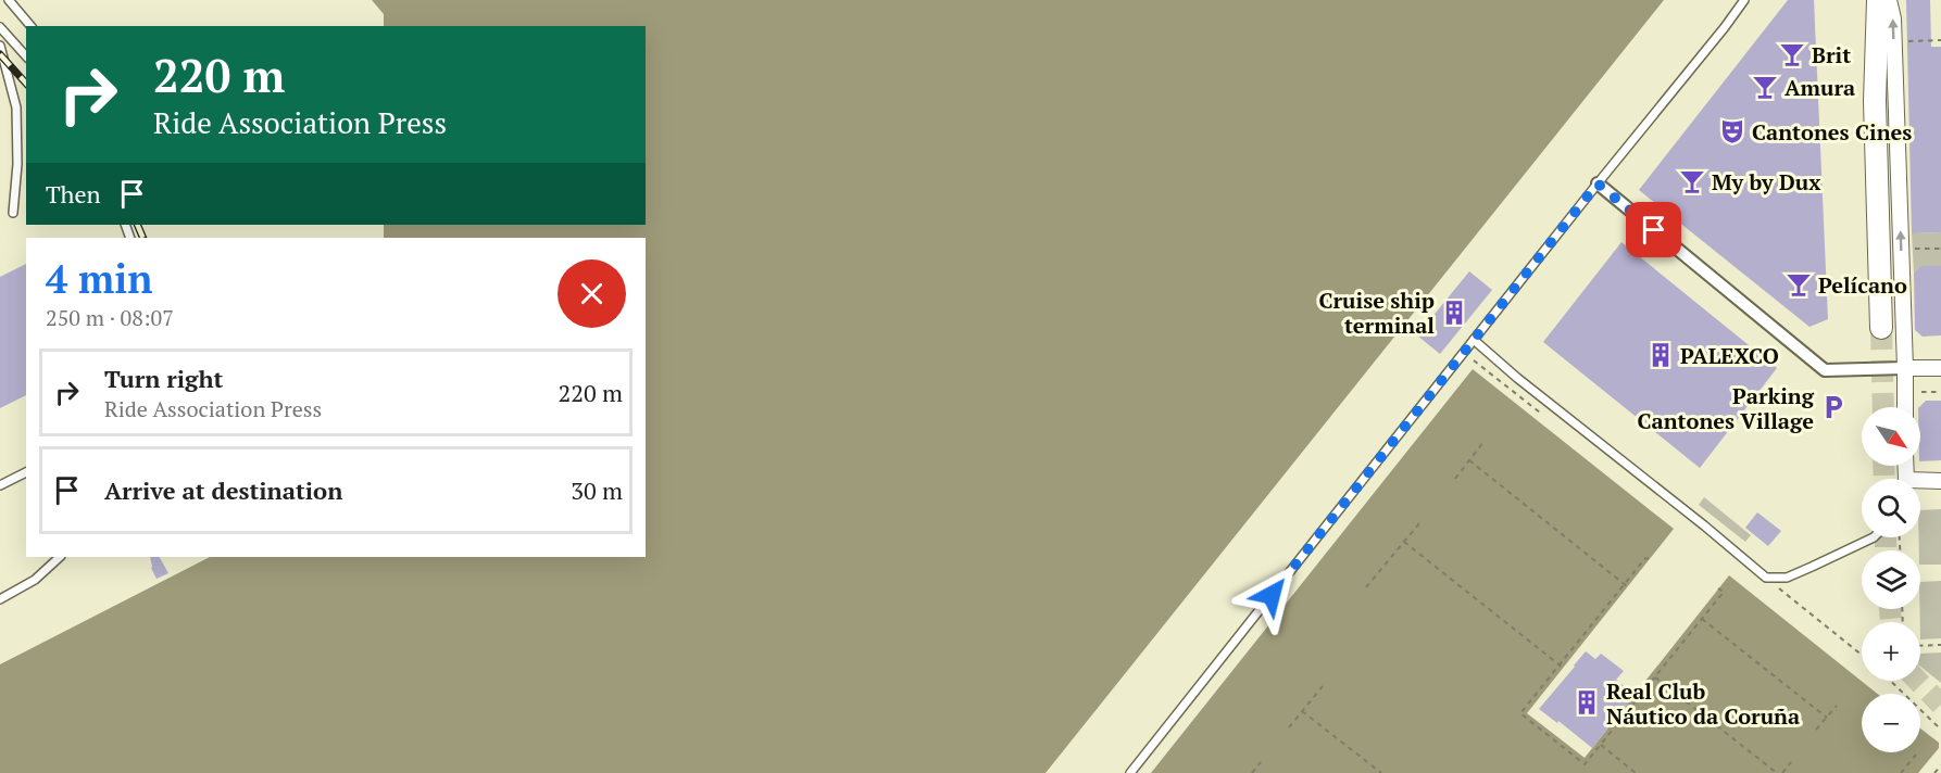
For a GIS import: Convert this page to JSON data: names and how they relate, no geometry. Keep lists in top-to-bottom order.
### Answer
{
  "places": {
    "bar": [
      "Brit",
      "Amura",
      "My by Dux",
      "Pelícano"
    ],
    "theatre": ["Cantones Cines"],
    "building": ["Cruise ship terminal", "PALEXCO", "Real Club Náutico da Coruña"],
    "parking": ["Parking Cantones Village"]
  },
  "north": "bottom right",
  "page": {
    "turn": ["220 m", "Ride Association Press"],
    "then": "Then",
    "heading": ["4 min", "250 m · 08:07"],
    "list": [
      {
        "name": "Turn right",
        "note": "Ride Association Press",
        "value": "220 m"
      },
      {
        "name": "Arrive at destination",
        "value": "30 m"
      }
    ],
    "map_buttons": ["+", "−"]
  }
}
